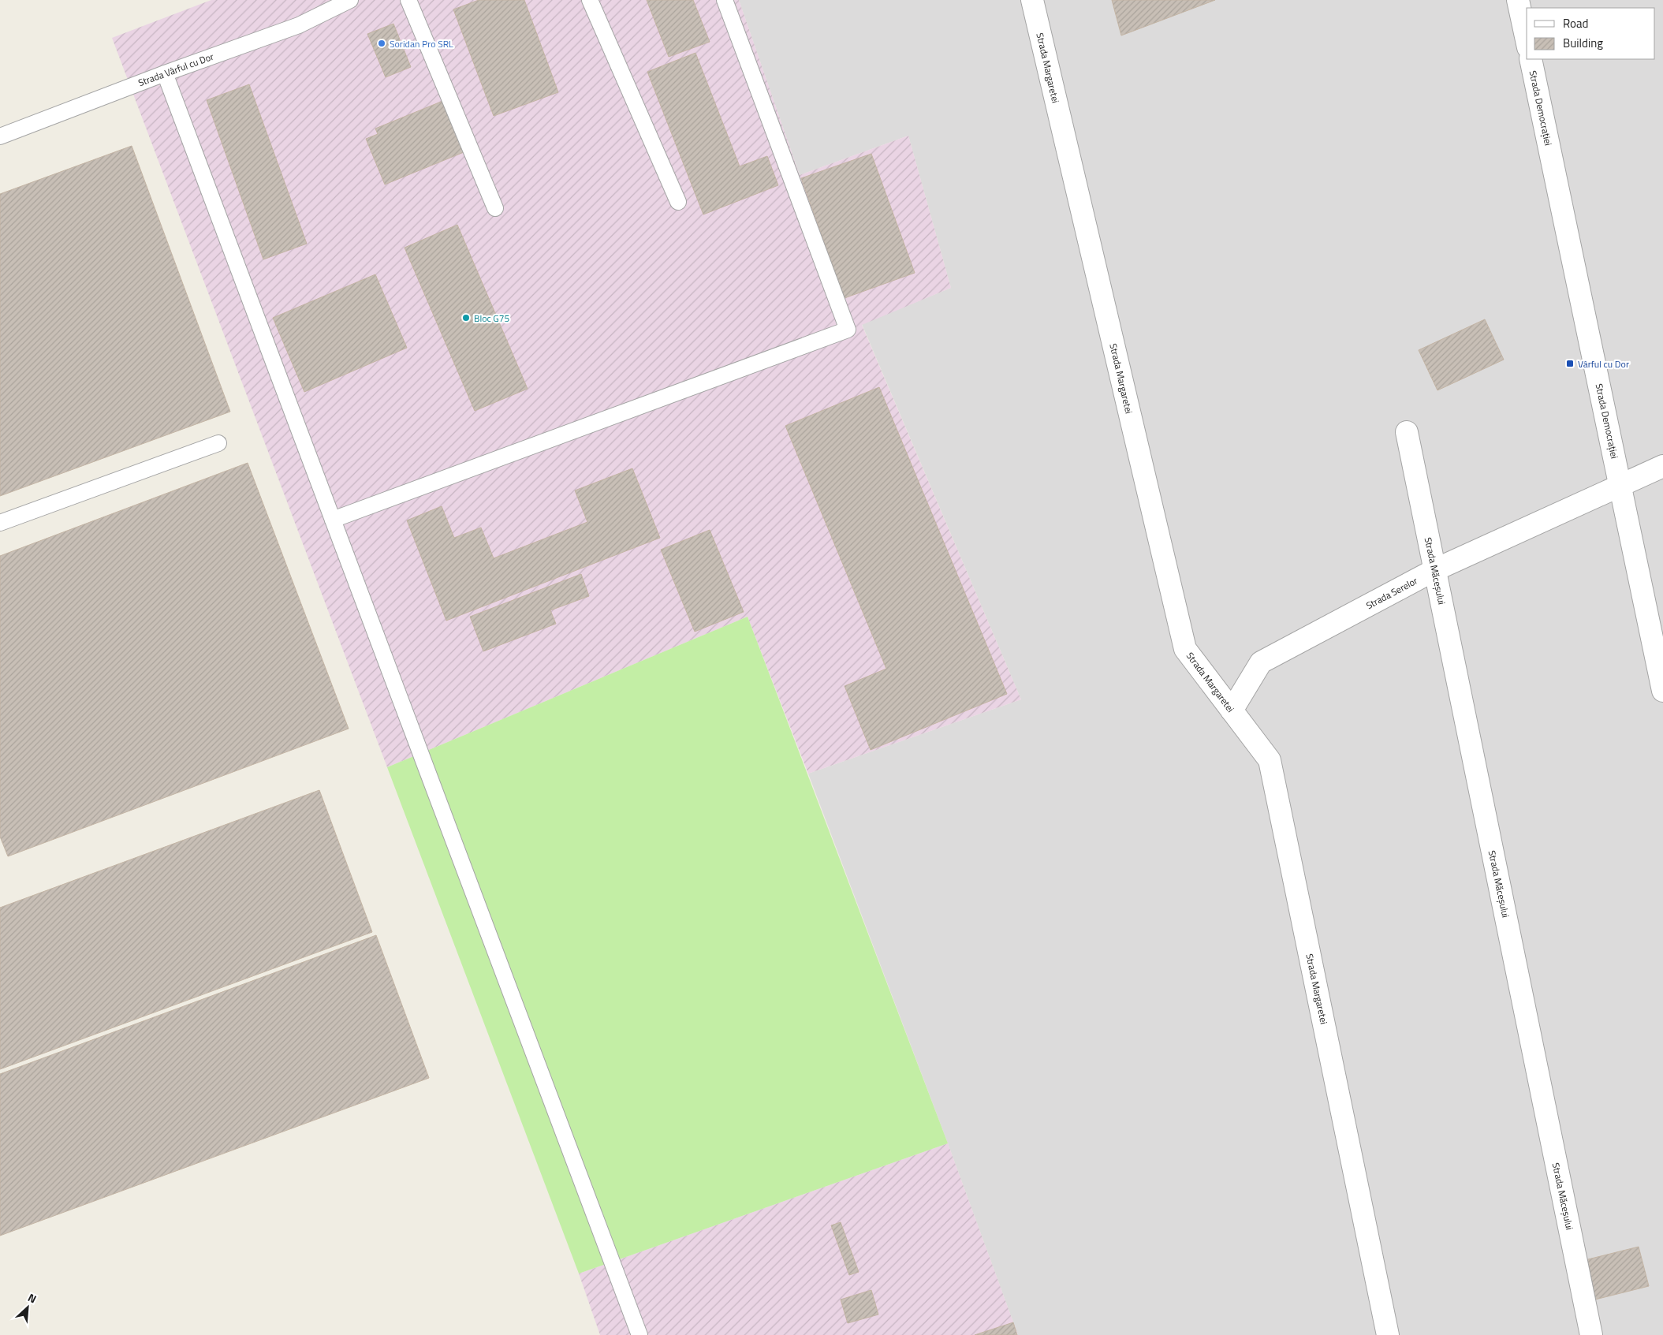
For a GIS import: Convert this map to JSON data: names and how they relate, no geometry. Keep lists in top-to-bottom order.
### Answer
{
  "streets": {
    "street": [
      "Strada Margaretei",
      "Strada Democrației",
      "Strada Măceșului",
      "Strada Serelor"
    ],
    "lane": ["Strada Vârful cu Dor"]
  },
  "crossings": [
    ["Strada Margaretei", "Strada Serelor"],
    ["Strada Democrației", "Strada Serelor"],
    ["Strada Măceșului", "Strada Serelor"]
  ],
  "places": {
    "other": ["Soridan Pro SRL", "Bloc G75"],
    "transit": ["Vârful cu Dor"]
  },
  "legend": ["Road", "Building"],
  "north": "top right"
}
